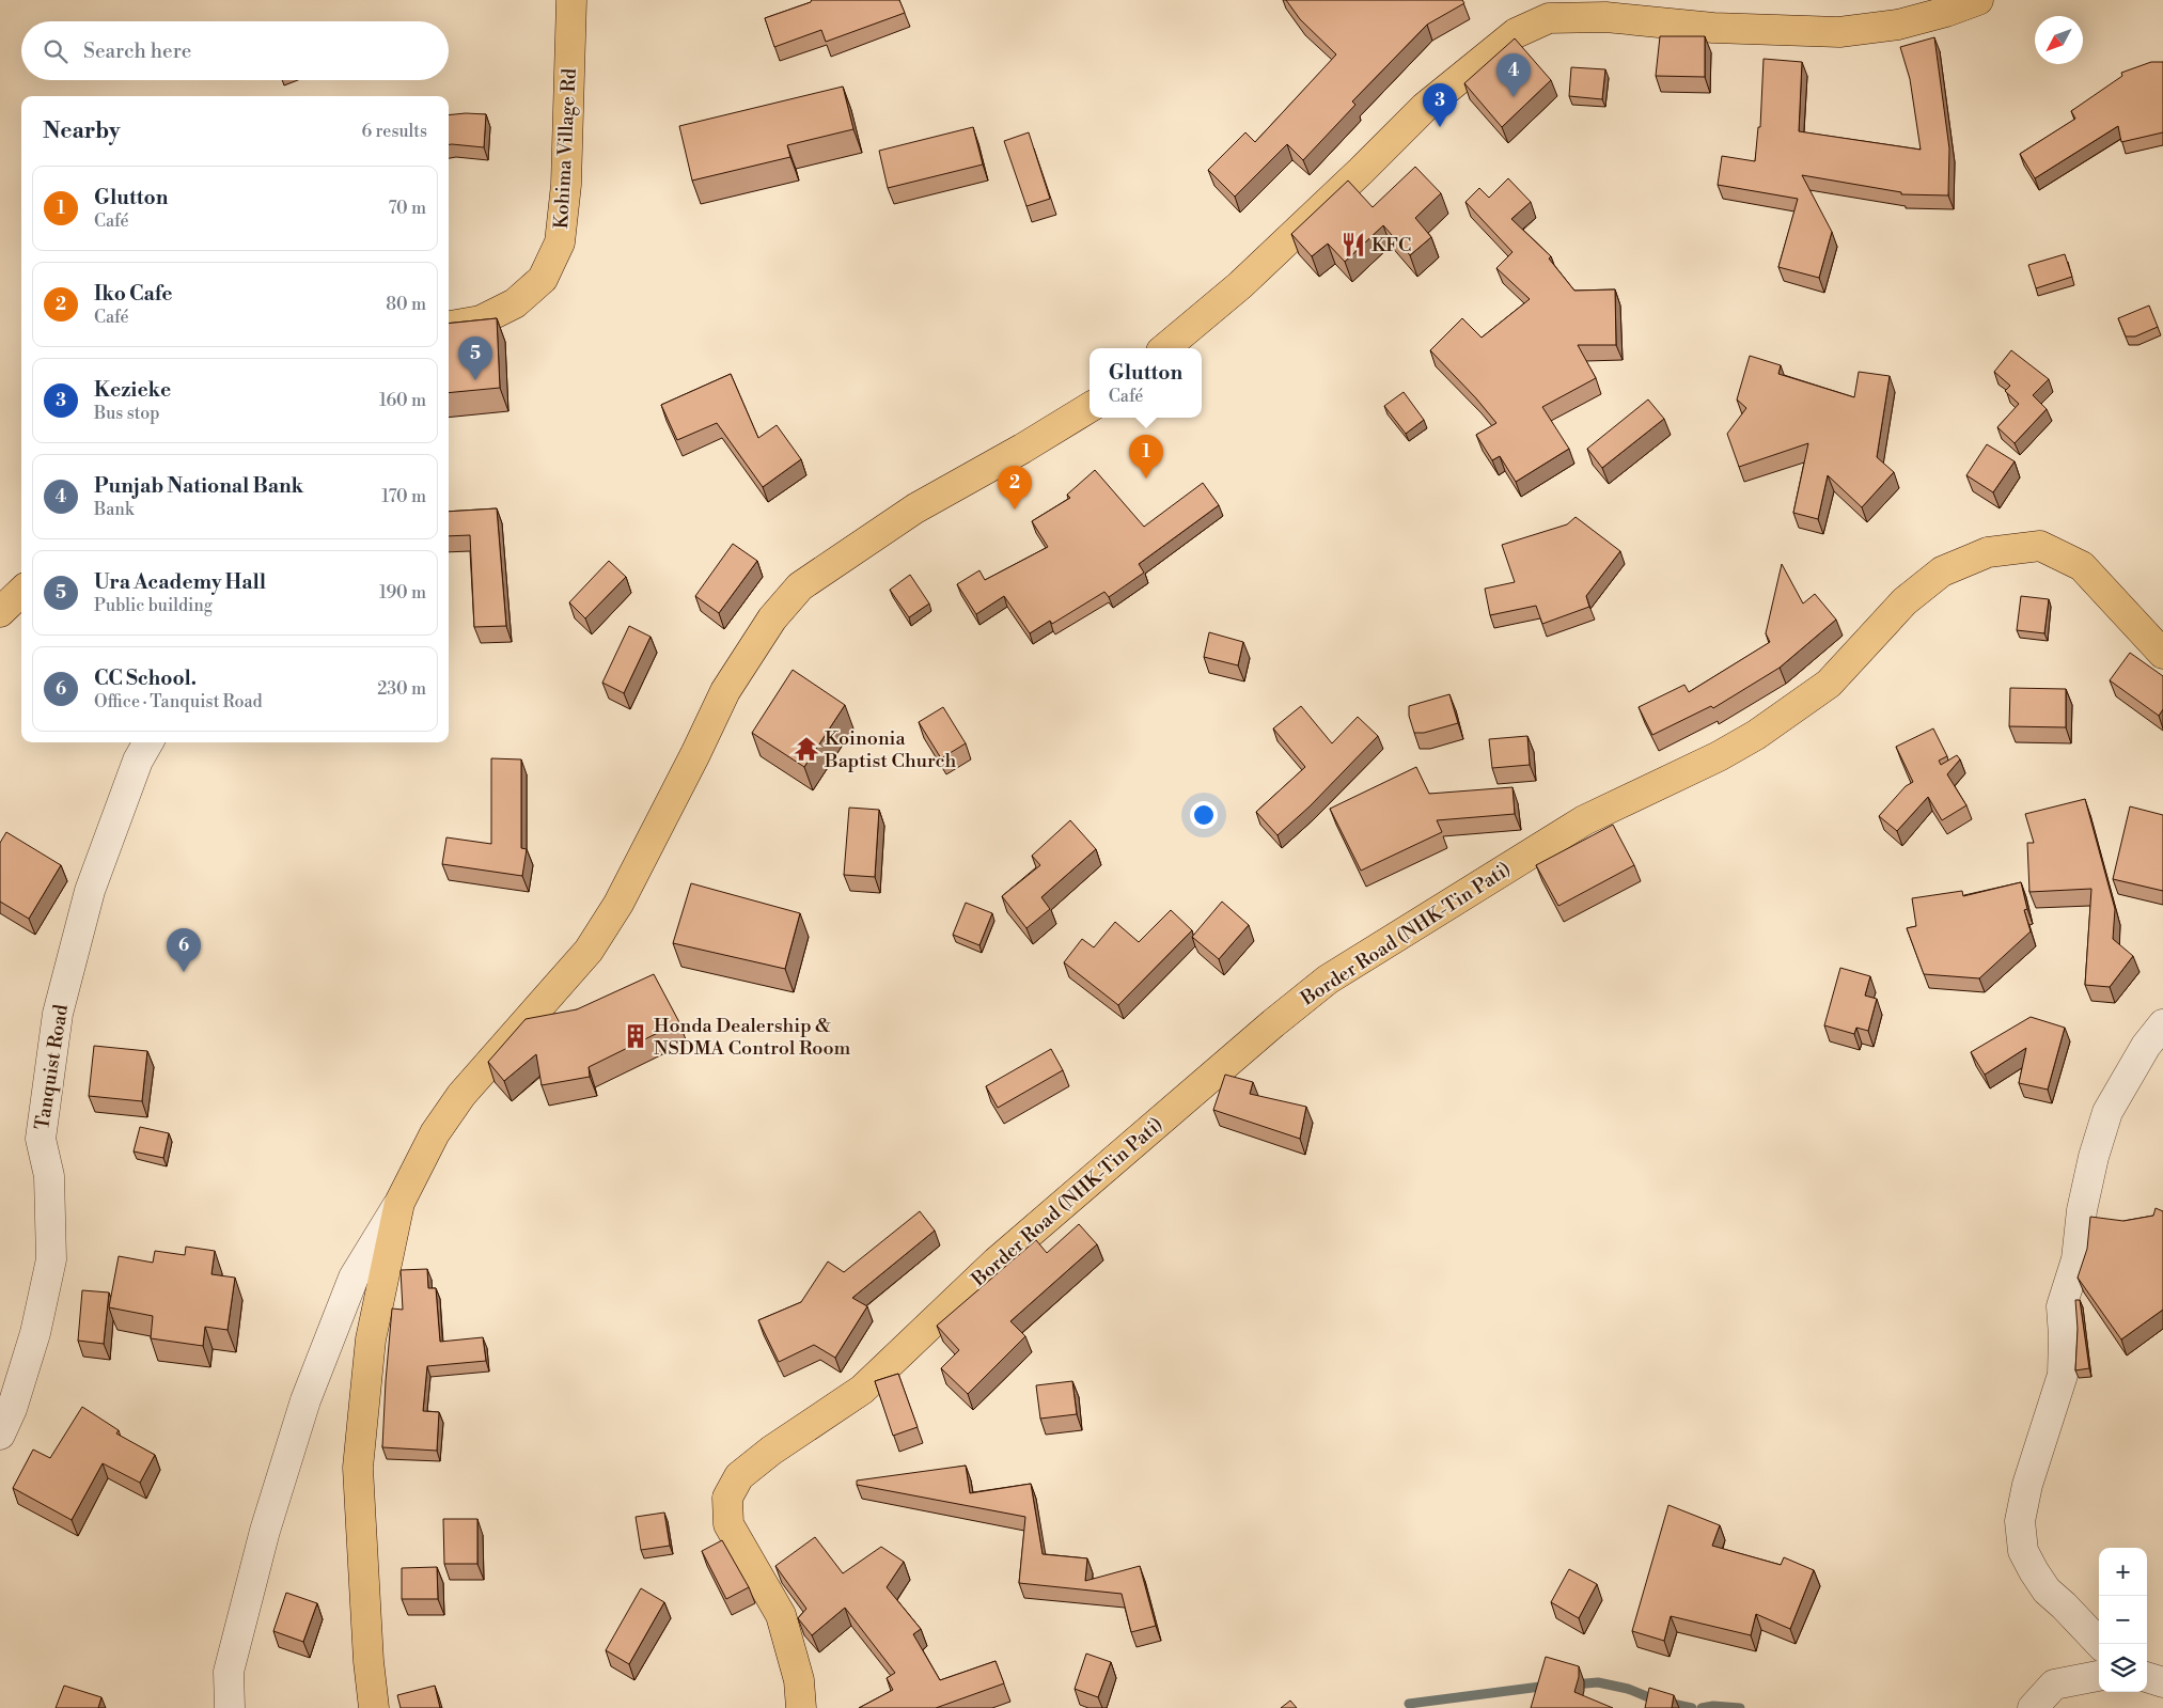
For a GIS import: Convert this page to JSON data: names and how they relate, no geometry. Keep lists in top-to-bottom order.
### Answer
{
  "streets": {
    "main road": ["Kohima Village Rd", "Border Road (NHK-Tin Pati)"],
    "street": ["Tanquist Road"]
  },
  "places": {
    "restaurant": ["KFC"],
    "temple": ["Koinonia Baptist Church"],
    "building": ["Honda Dealership & NSDMA Control Room"]
  },
  "north": "bottom left",
  "page": {
    "search": "Search here",
    "pins": [
      "4",
      "3",
      "5",
      "1",
      "2",
      "6"
    ],
    "heading": ["Nearby", "6 results"],
    "list": [
      {
        "mark": "1",
        "name": "Glutton",
        "note": "Café",
        "value": "70 m"
      },
      {
        "mark": "2",
        "name": "Iko Cafe",
        "note": "Café",
        "value": "80 m"
      },
      {
        "mark": "3",
        "name": "Kezieke",
        "note": "Bus stop",
        "value": "160 m"
      },
      {
        "mark": "4",
        "name": "Punjab National Bank",
        "note": "Bank",
        "value": "170 m"
      },
      {
        "mark": "5",
        "name": "Ura Academy Hall",
        "note": "Public building",
        "value": "190 m"
      },
      {
        "mark": "6",
        "name": "CC School.",
        "note": "Office · Tanquist Road",
        "value": "230 m"
      }
    ],
    "popup": ["Glutton", "Café"],
    "map_buttons": ["+", "−"]
  }
}
